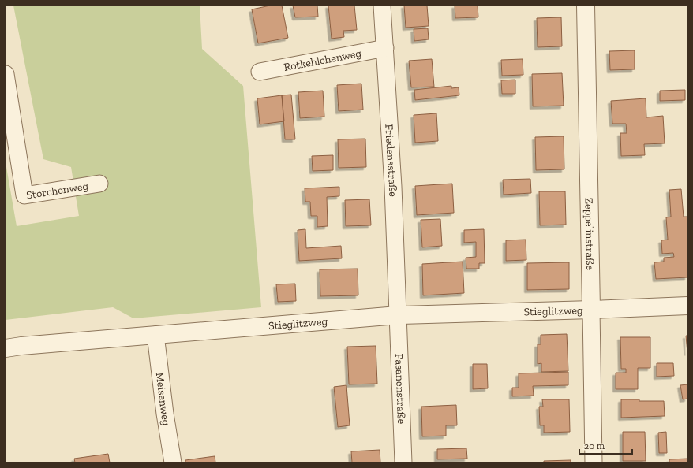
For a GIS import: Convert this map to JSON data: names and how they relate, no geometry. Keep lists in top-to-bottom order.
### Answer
{
  "streets": {
    "street": [
      "Rotkehlchenweg",
      "Friedensstraße",
      "Storchenweg",
      "Zeppelinstraße",
      "Stieglitzweg",
      "Fasanenstraße",
      "Meisenweg"
    ]
  },
  "crossings": [
    ["Rotkehlchenweg", "Friedensstraße"],
    ["Friedensstraße", "Stieglitzweg"],
    ["Friedensstraße", "Fasanenstraße"],
    ["Zeppelinstraße", "Stieglitzweg"],
    ["Stieglitzweg", "Fasanenstraße"],
    ["Stieglitzweg", "Meisenweg"]
  ],
  "scale_bar": "20 m"
}
